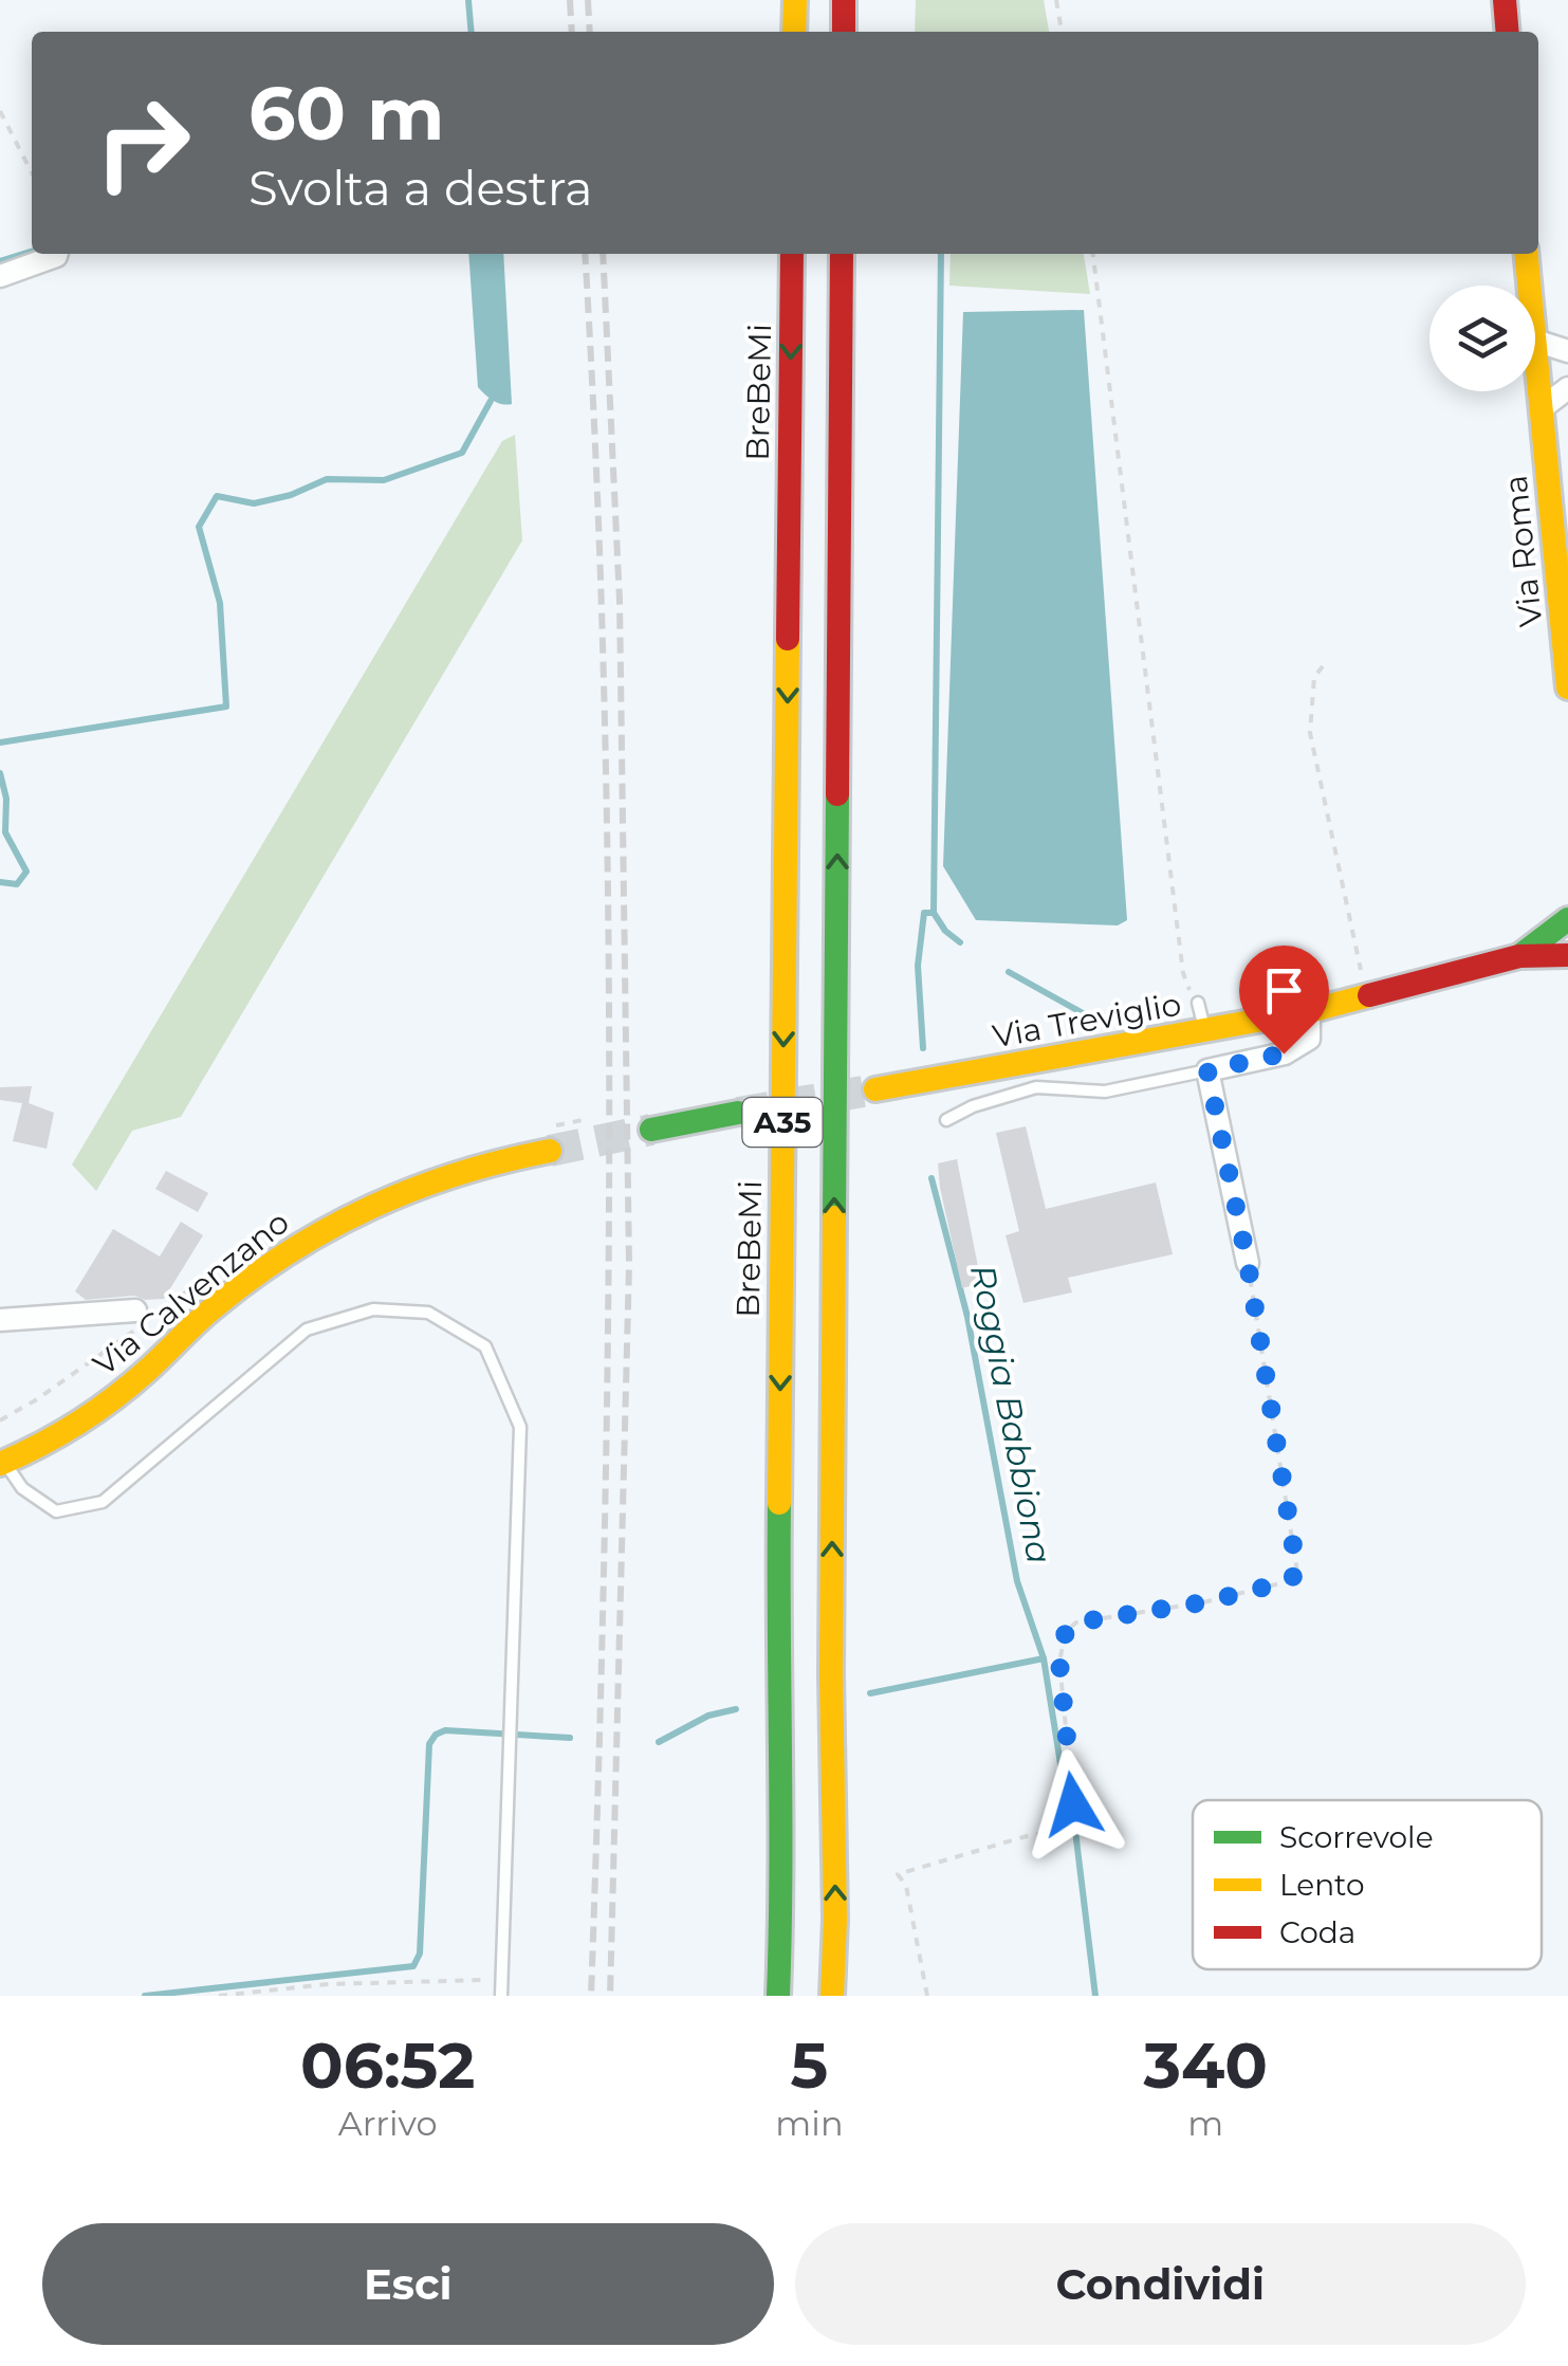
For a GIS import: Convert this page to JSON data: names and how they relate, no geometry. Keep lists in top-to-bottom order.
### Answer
{
  "streets": {
    "main road": [
      "BreBeMi",
      "Via Roma",
      "Via Treviglio",
      "A35",
      "Via Calvenzano"
    ]
  },
  "water": ["Roggia Babbiona"],
  "legend": ["Scorrevole", "Lento", "Coda"],
  "page": {
    "turn": ["60 m", "Svolta a destra"],
    "eta": [
      "06:52",
      "Arrivo",
      "5",
      "min",
      "340",
      "m"
    ],
    "buttons": ["Esci", "Condividi"]
  }
}
